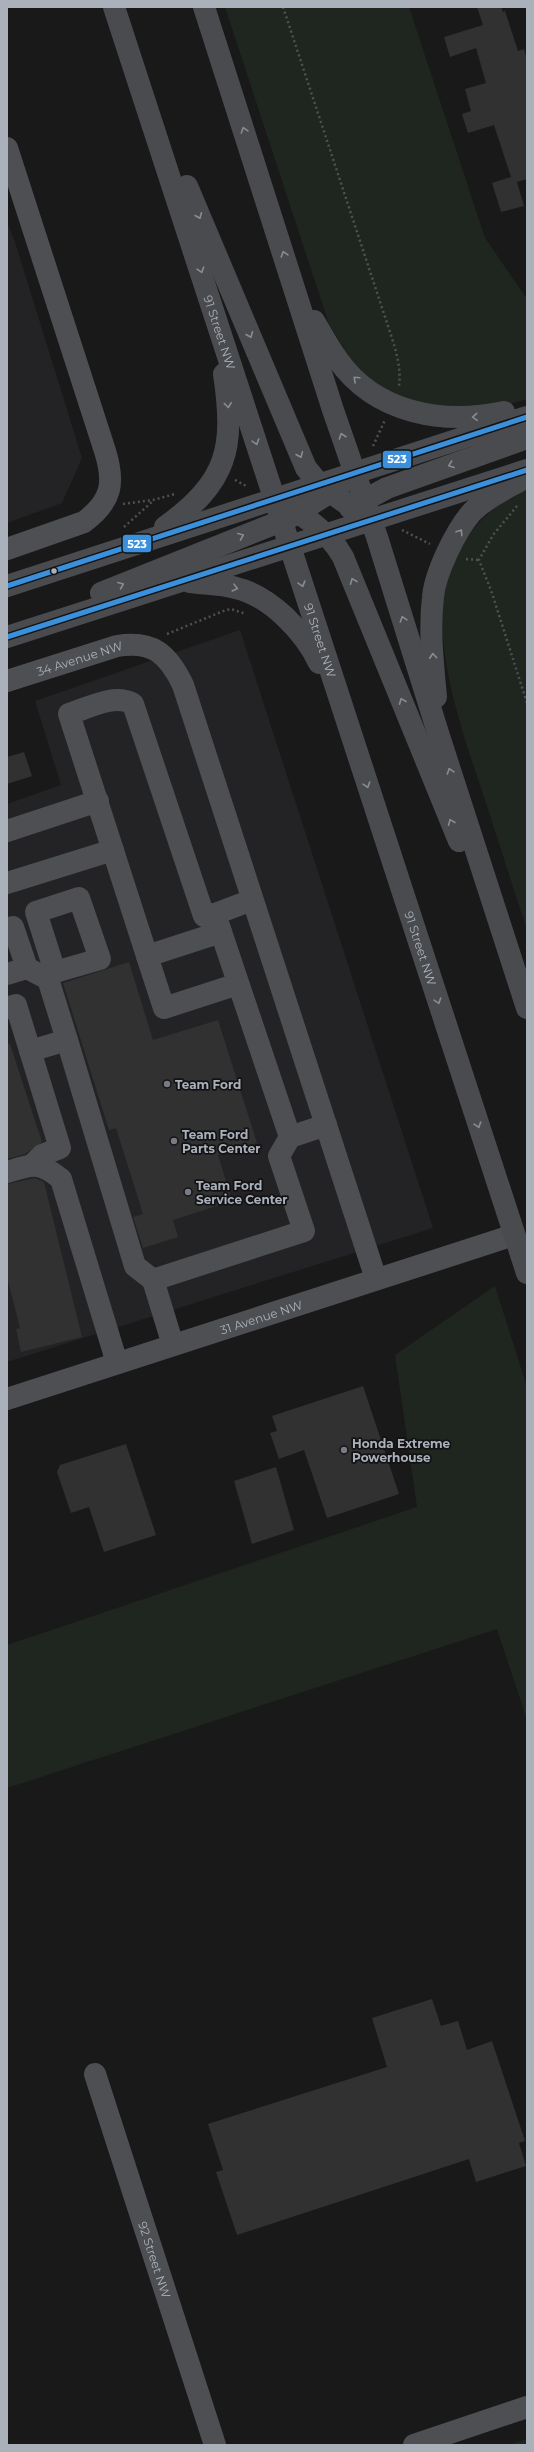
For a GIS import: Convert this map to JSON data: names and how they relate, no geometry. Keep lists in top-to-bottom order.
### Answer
{
  "streets": {
    "main road": ["91 Street NW"],
    "street": ["34 Avenue NW", "31 Avenue NW", "92 Street NW"]
  },
  "crossings": [
    ["91 Street NW", "31 Avenue NW"]
  ],
  "places": [
    "Team Ford",
    "Team Ford Parts Center",
    "Team Ford Service Center",
    "Honda Extreme Powerhouse"
  ],
  "lines": ["transit line 523"]
}
